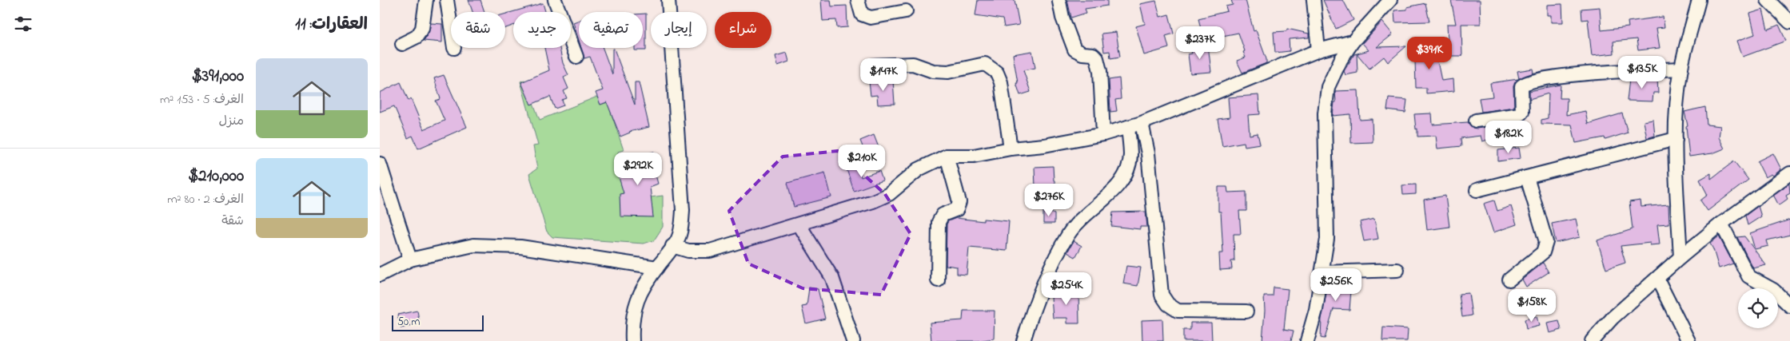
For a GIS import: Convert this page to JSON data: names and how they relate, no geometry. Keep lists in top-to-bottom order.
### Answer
{
  "scale_bar": "50 m",
  "page": {
    "heading": "العقارات: 11",
    "chip": [
      "شراء",
      "إيجار",
      "تصفية",
      "جديد",
      "شقة"
    ],
    "price": [
      "$237K",
      "$391K",
      "$135K",
      "$147K",
      "$182K",
      "$210K",
      "$292K",
      "$276K",
      "$256K",
      "$254K",
      "$158K"
    ],
    "list": [
      {
        "name": "$391,000",
        "note": "الغرف: 5 · 153 m² · منزل"
      },
      {
        "name": "$210,000",
        "note": "الغرف: 2 · 80 m² · شقة"
      }
    ],
    "scale": "50 m"
  }
}
